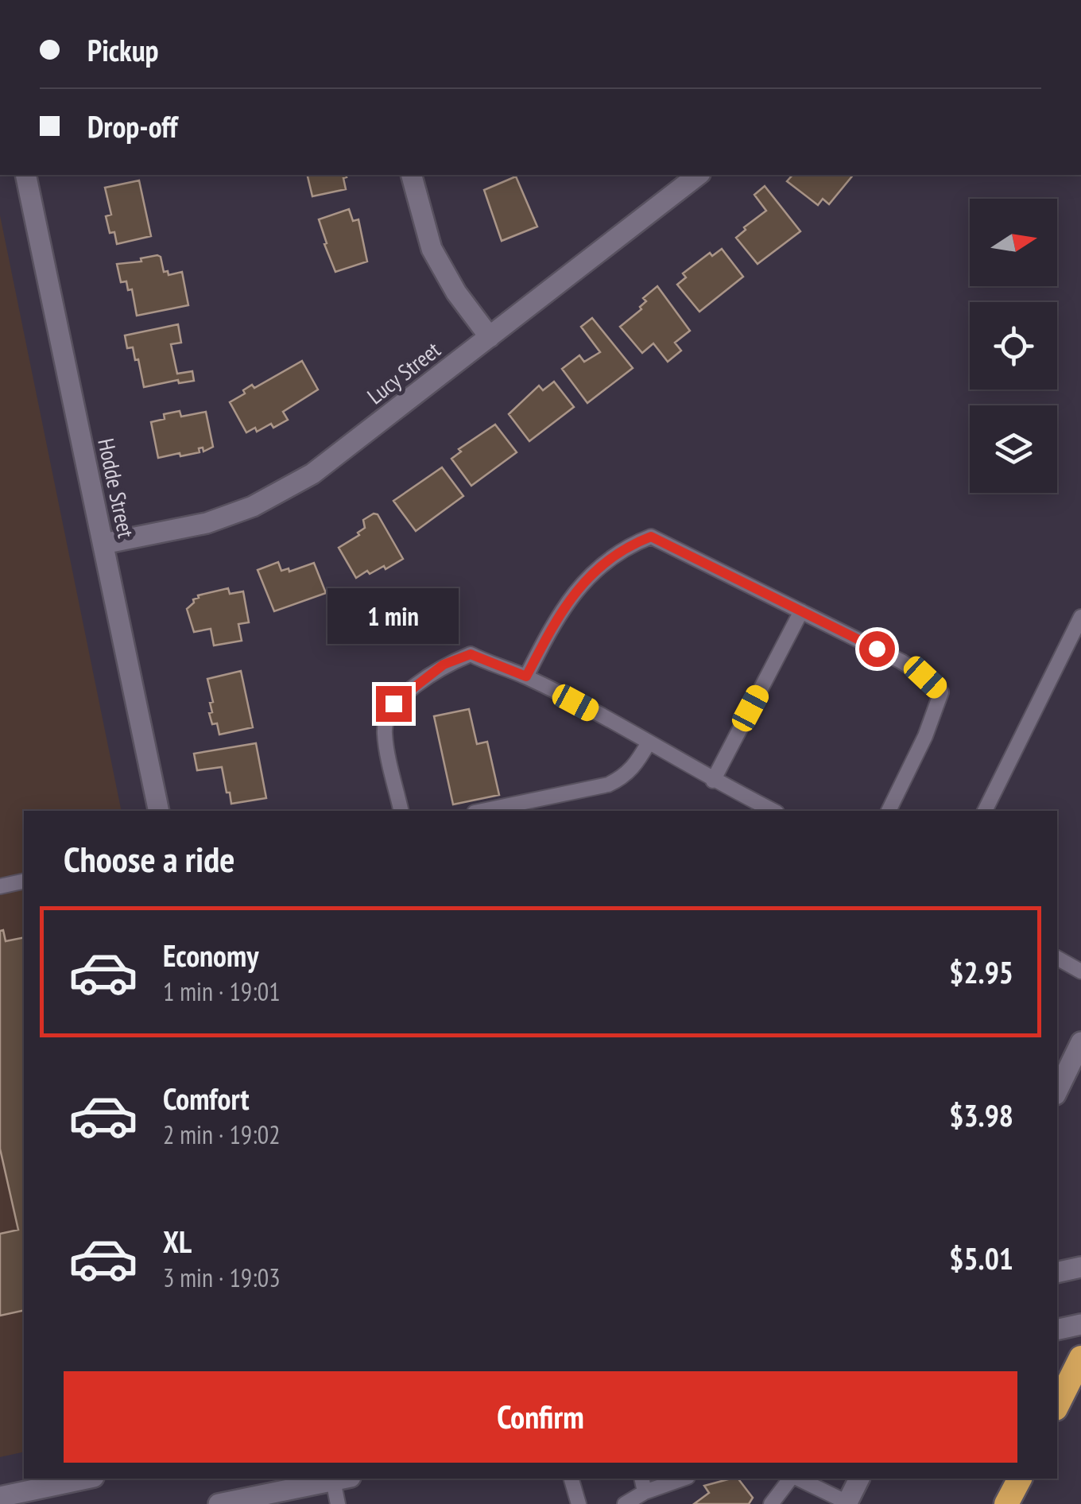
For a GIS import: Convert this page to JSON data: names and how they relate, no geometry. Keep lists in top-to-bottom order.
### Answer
{
  "streets": {
    "street": ["Lucy Street", "Hodde Street"]
  },
  "crossings": [
    ["Lucy Street", "Hodde Street"]
  ],
  "north": "right",
  "page": {
    "banner": ["Pickup", "Drop-off"],
    "bubble": "1 min",
    "heading": "Choose a ride",
    "list": [
      {
        "name": "Economy",
        "note": "1 min · 19:01",
        "value": "$2.95"
      },
      {
        "name": "Comfort",
        "note": "2 min · 19:02",
        "value": "$3.98"
      },
      {
        "name": "XL",
        "note": "3 min · 19:03",
        "value": "$5.01"
      }
    ],
    "buttons": "Confirm"
  }
}
